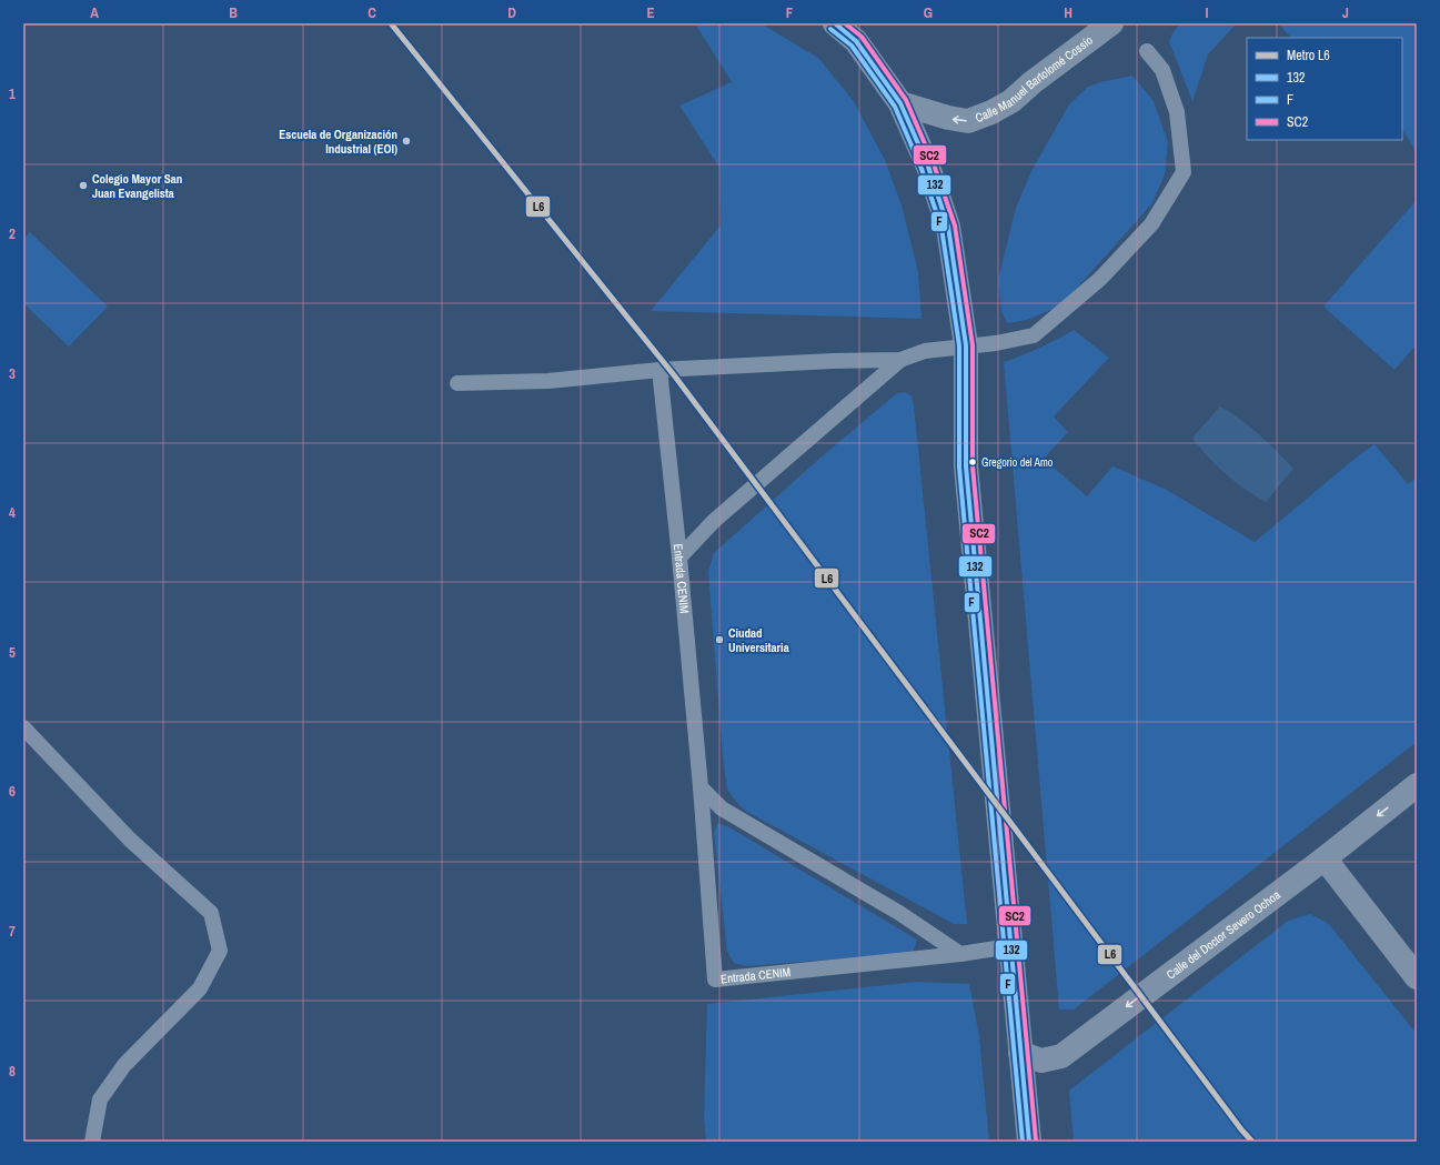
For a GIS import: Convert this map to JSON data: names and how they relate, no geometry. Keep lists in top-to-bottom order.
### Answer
{
  "streets": {
    "street": ["Calle Manuel Bartolomé Cossío", "Calle del Doctor Severo Ochoa"],
    "lane": ["Entrada CENIM"]
  },
  "one_way": ["Calle Manuel Bartolomé Cossío", "Calle del Doctor Severo Ochoa"],
  "places": [
    "Escuela de Organización Industrial (EOI)",
    "Colegio Mayor San Juan Evangelista",
    "Gregorio del Amo",
    "Ciudad Universitaria"
  ],
  "lines": [
    "metro line L6",
    "transit line 132",
    "transit line SC2",
    "transit line F"
  ],
  "legend": [
    "Metro L6",
    "132",
    "F",
    "SC2"
  ],
  "grid": {
    "columns": [
      "A",
      "B",
      "C",
      "D",
      "E",
      "F",
      "G",
      "H",
      "I",
      "J"
    ],
    "rows": [
      "1",
      "2",
      "3",
      "4",
      "5",
      "6",
      "7",
      "8"
    ]
  }
}
